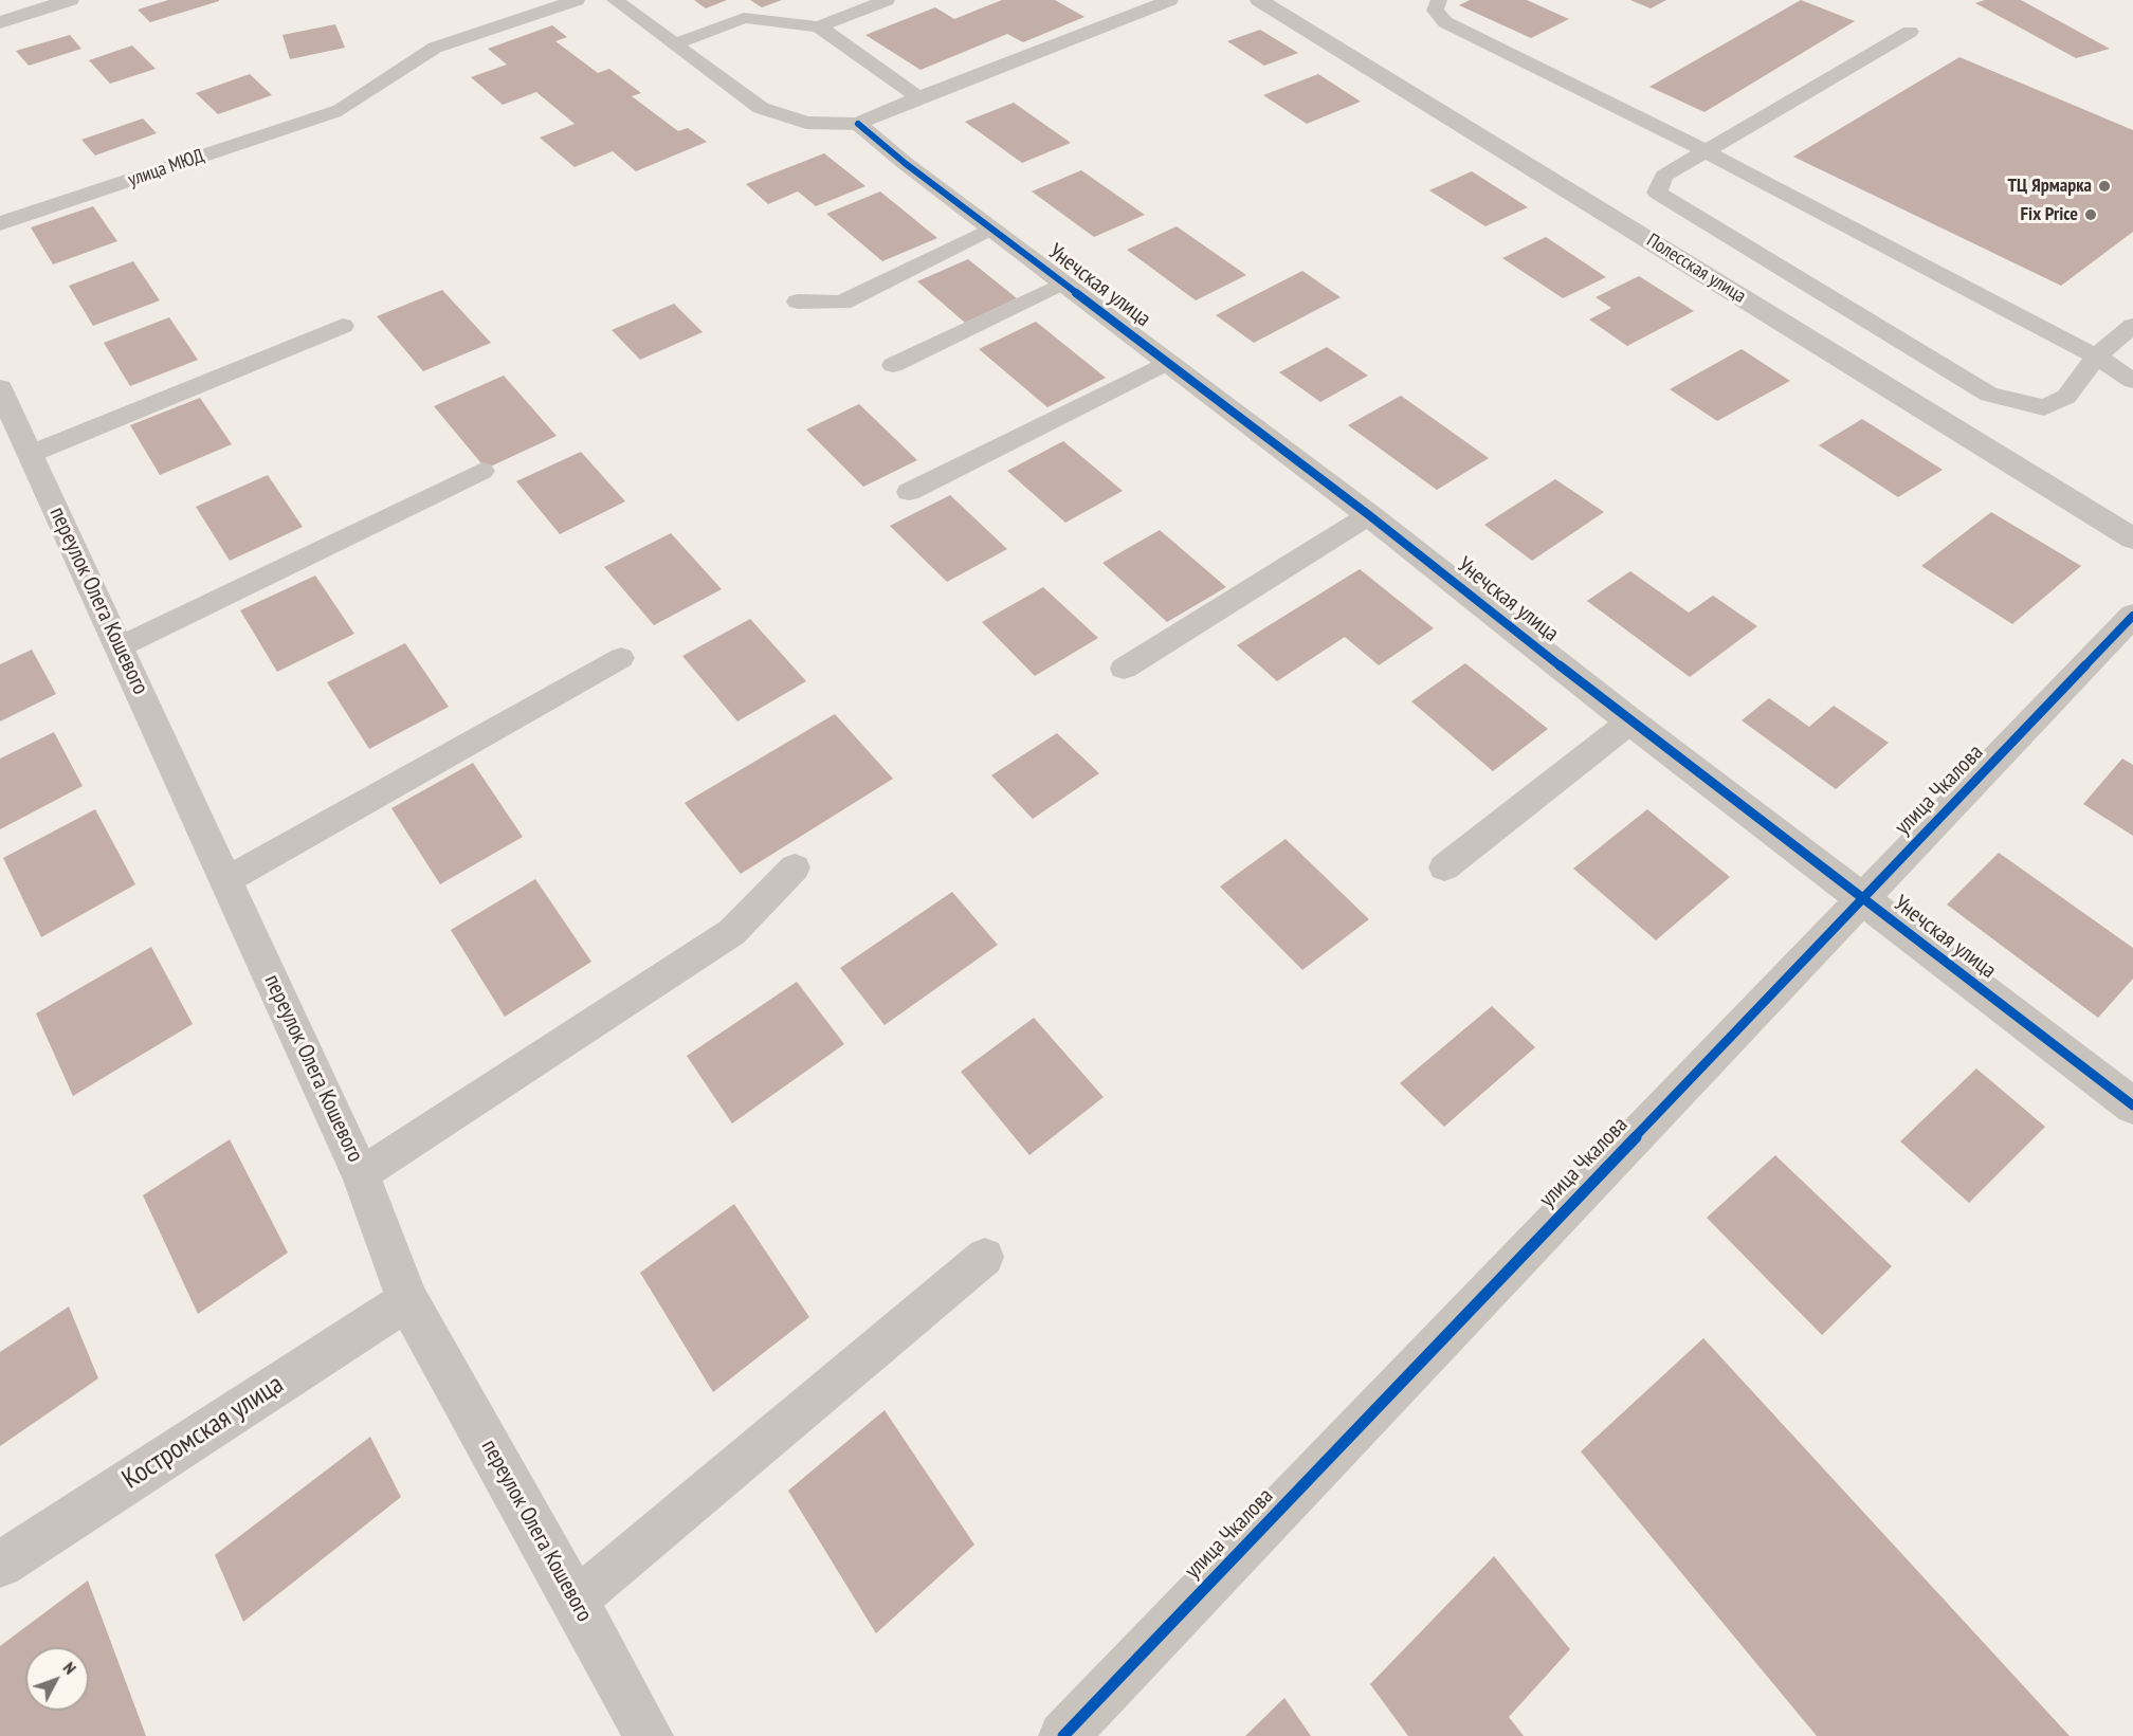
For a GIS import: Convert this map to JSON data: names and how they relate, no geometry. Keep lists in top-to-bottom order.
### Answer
{
  "streets": {
    "street": [
      "улица МЮД",
      "Полесская улица",
      "Унечская улица",
      "переулок Олега Кошевого",
      "улица Чкалова",
      "Костромская улица"
    ]
  },
  "crossings": [
    ["Унечская улица", "улица Чкалова"],
    ["переулок Олега Кошевого", "Костромская улица"]
  ],
  "places": ["ТЦ Ярмарка", "Fix Price"],
  "north": "top right"
}
